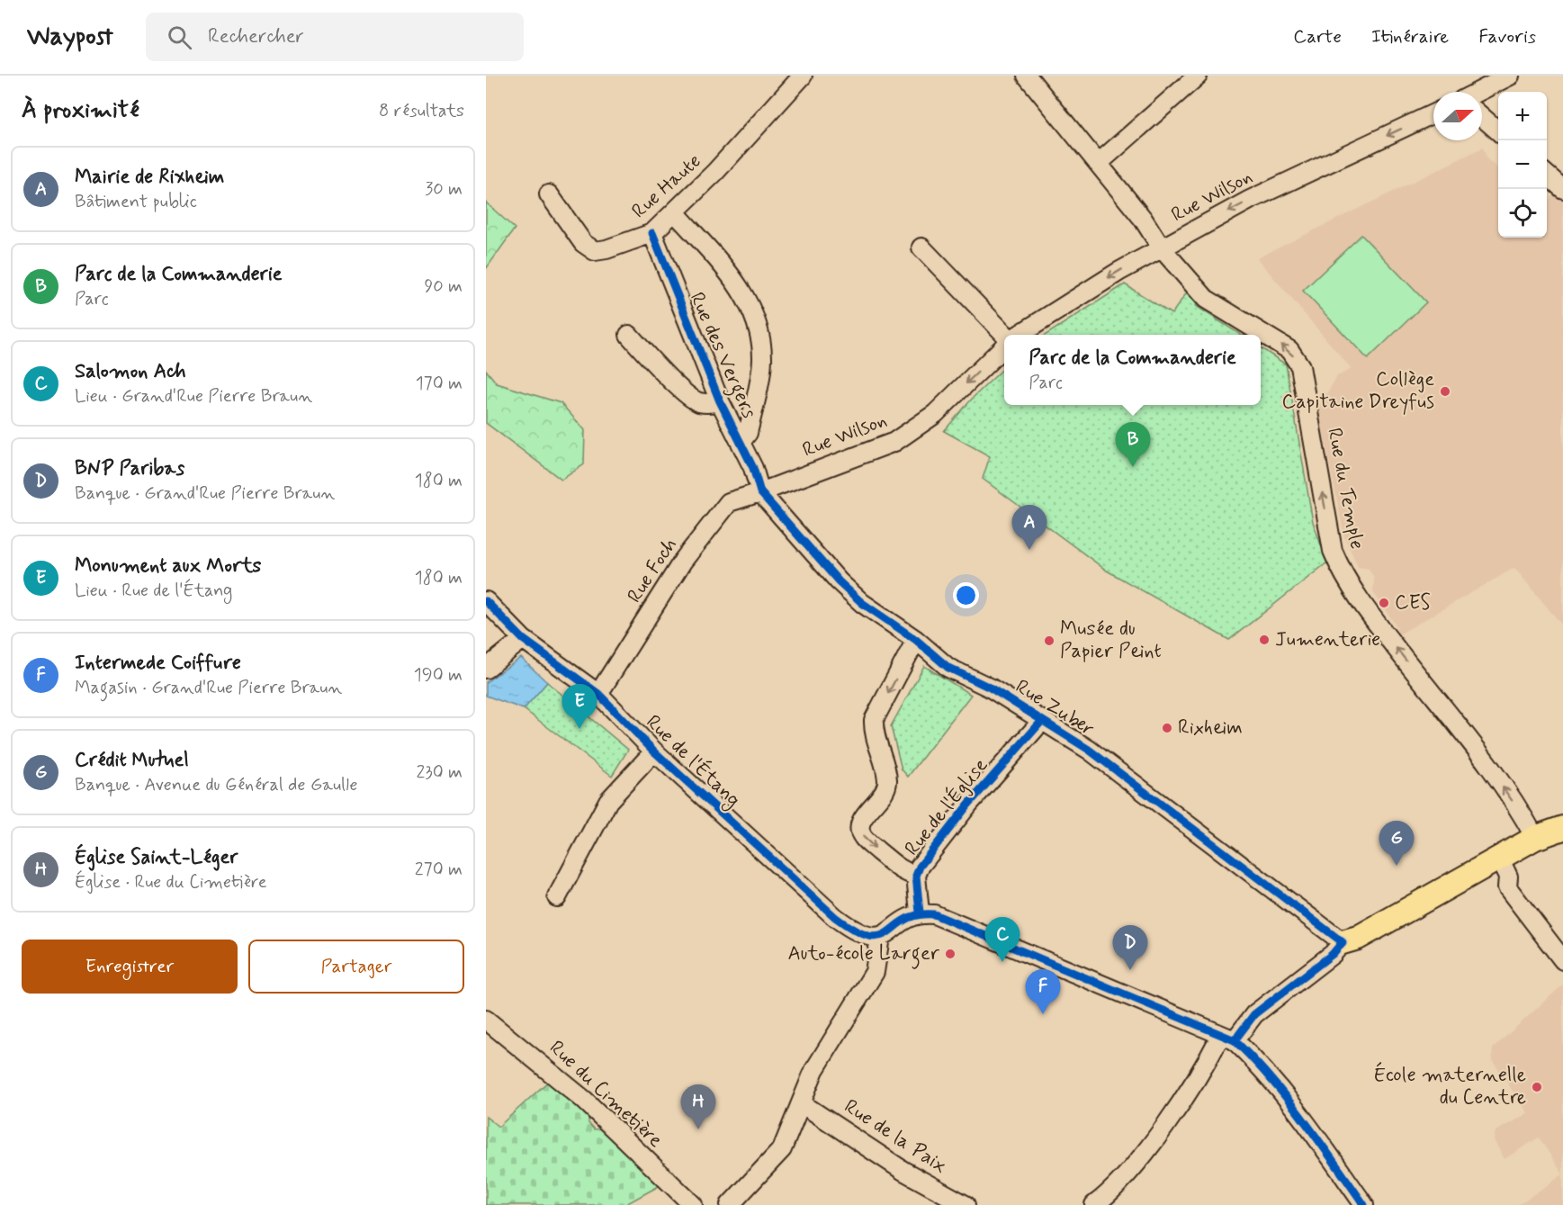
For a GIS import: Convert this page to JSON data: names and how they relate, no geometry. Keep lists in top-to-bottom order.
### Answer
{
  "streets": {
    "street": [
      "Rue Haute",
      "Rue Wilson",
      "Rue des Vergers",
      "Rue du Temple",
      "Rue Foch",
      "Rue Zuber",
      "Rue de l'Étang",
      "Rue de l'Église",
      "Rue du Cimetière",
      "Rue de la Paix"
    ]
  },
  "crossings": [
    ["Rue Haute", "Rue des Vergers"],
    ["Rue Wilson", "Rue des Vergers"],
    ["Rue Wilson", "Rue du Temple"],
    ["Rue Wilson", "Rue Foch"],
    ["Rue Wilson", "Rue Zuber"],
    ["Rue des Vergers", "Rue Foch"],
    ["Rue des Vergers", "Rue Zuber"],
    ["Rue Foch", "Rue Zuber"],
    ["Rue Foch", "Rue de l'Étang"],
    ["Rue Zuber", "Rue de l'Église"]
  ],
  "one_way": ["Rue Wilson", "Rue du Temple"],
  "places": [
    "Collège Capitaine Dreyfus",
    "CES",
    "Jumenterie",
    "Musée du Papier Peint",
    "Rixheim",
    "Auto-école Larger",
    "École maternelle du Centre"
  ],
  "north": "right",
  "page": {
    "header": "Waypost",
    "search": "Rechercher",
    "nav": ["Carte", "Itinéraire", "Favoris"],
    "heading": ["À proximité", "8 résultats"],
    "map_buttons": ["+", "−"],
    "list": [
      {
        "mark": "A",
        "name": "Mairie de Rixheim",
        "note": "Bâtiment public",
        "value": "30 m"
      },
      {
        "mark": "B",
        "name": "Parc de la Commanderie",
        "note": "Parc",
        "value": "90 m"
      },
      {
        "mark": "C",
        "name": "Salomon Ach",
        "note": "Lieu · Grand'Rue Pierre Braun",
        "value": "170 m"
      },
      {
        "mark": "D",
        "name": "BNP Paribas",
        "note": "Banque · Grand'Rue Pierre Braun",
        "value": "180 m"
      },
      {
        "mark": "E",
        "name": "Monument aux Morts",
        "note": "Lieu · Rue de l'Étang",
        "value": "180 m"
      },
      {
        "mark": "F",
        "name": "Intermede Coiffure",
        "note": "Magasin · Grand'Rue Pierre Braun",
        "value": "190 m"
      },
      {
        "mark": "G",
        "name": "Crédit Mutuel",
        "note": "Banque · Avenue du Général de Gaulle",
        "value": "230 m"
      },
      {
        "mark": "H",
        "name": "Église Saint-Léger",
        "note": "Église · Rue du Cimetière",
        "value": "270 m"
      }
    ],
    "popup": ["Parc de la Commanderie", "Parc"],
    "pins": [
      "B",
      "A",
      "E",
      "G",
      "C",
      "D",
      "F",
      "H"
    ],
    "buttons": ["Enregistrer", "Partager"]
  }
}
